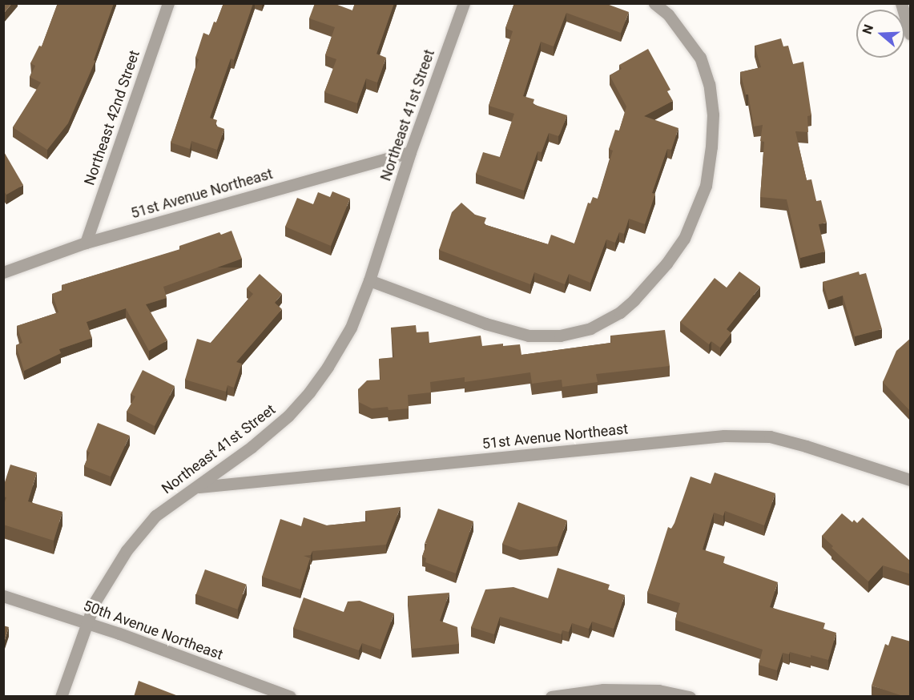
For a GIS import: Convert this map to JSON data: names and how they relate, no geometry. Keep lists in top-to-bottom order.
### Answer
{
  "streets": {
    "street": [
      "Northeast 41st Street",
      "Northeast 42nd Street",
      "51st Avenue Northeast",
      "50th Avenue Northeast"
    ]
  },
  "crossings": [
    ["Northeast 41st Street", "51st Avenue Northeast"],
    ["Northeast 41st Street", "50th Avenue Northeast"],
    ["Northeast 42nd Street", "51st Avenue Northeast"]
  ],
  "north": "left"
}
